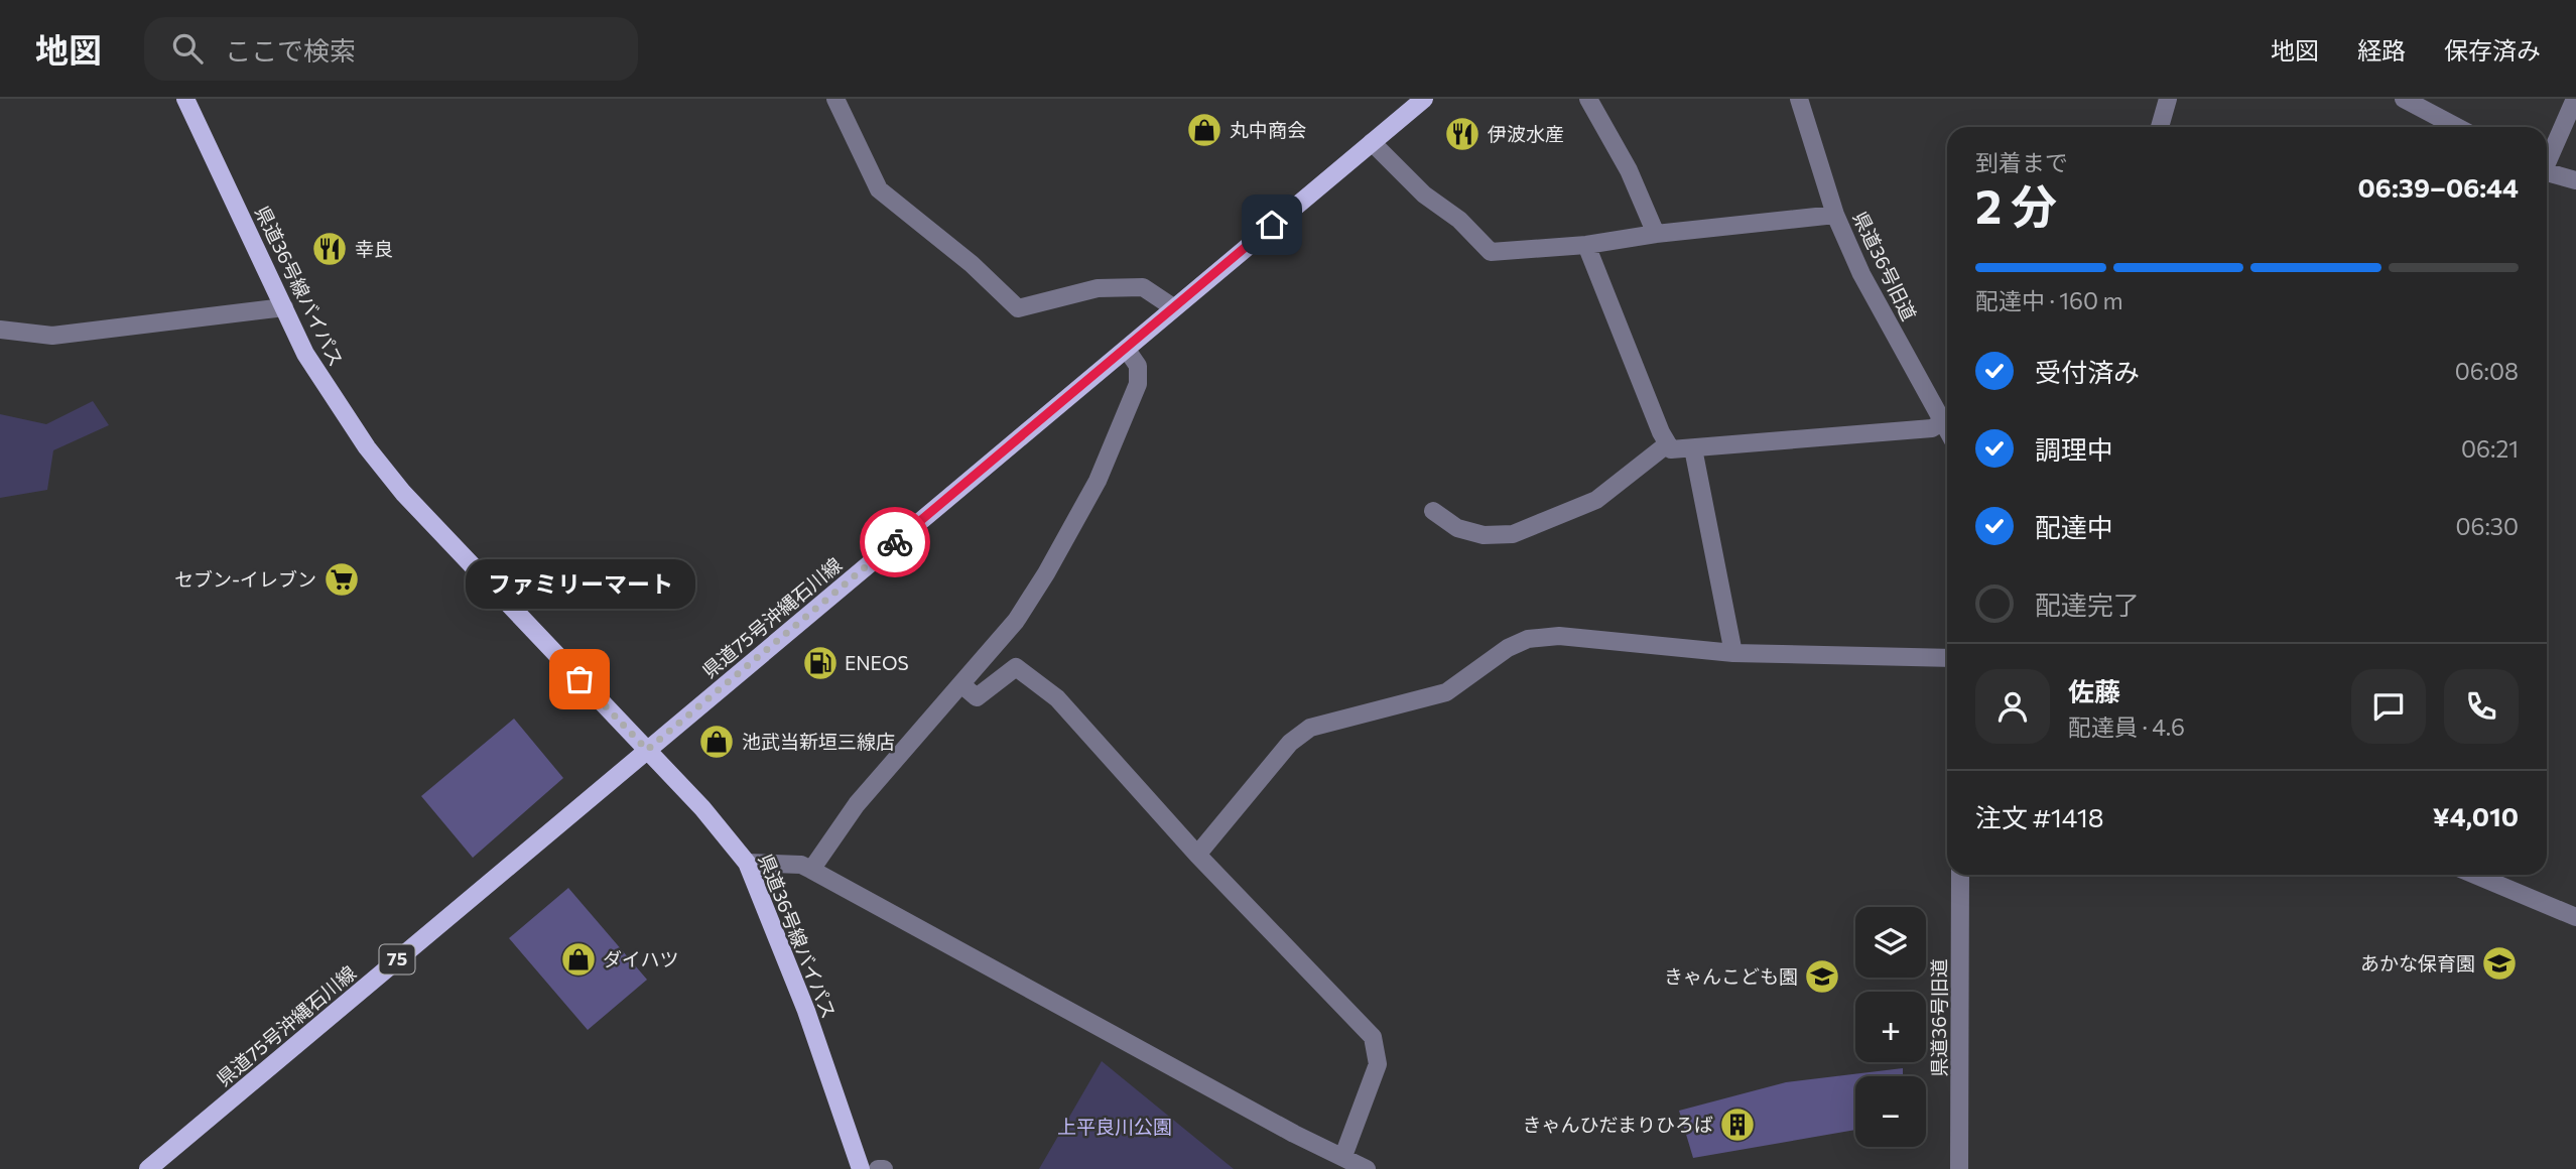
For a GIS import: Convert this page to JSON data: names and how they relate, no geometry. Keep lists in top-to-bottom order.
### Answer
{
  "streets": {
    "main road": ["県道36号線バイパス", "県道75号沖縄石川線", "75"],
    "street": ["県道36号旧道"]
  },
  "crossings": [
    ["県道36号線バイパス", "県道75号沖縄石川線"]
  ],
  "parks": ["上平良川公園"],
  "places": {
    "shop": ["丸中商会", "池武当新垣三線店", "ダイハツ"],
    "restaurant": ["伊波水産", "幸良"],
    "supermarket": ["セブン-イレブン"],
    "fuel station": ["ENEOS"],
    "other": ["ファミリーマート"],
    "school or university": ["あかな保育園", "きゃんこども園"],
    "building": ["きゃんひだまりひろば"]
  },
  "page": {
    "header": "地図",
    "search": "ここで検索",
    "nav": ["地図", "経路", "保存済み"],
    "heading": ["2 分", "到着まで", "06:39–06:44"],
    "panel": [
      "佐藤",
      "配達員 · 4.6",
      "注文 #1418",
      "¥4,010"
    ],
    "bar": "配達中 · 160 m",
    "list": [
      ["受付済み", "06:08"],
      ["調理中", "06:21"],
      ["配達中", "06:30"],
      "配達完了"
    ],
    "bubble": "ファミリーマート",
    "map_buttons": ["+", "−"]
  }
}
